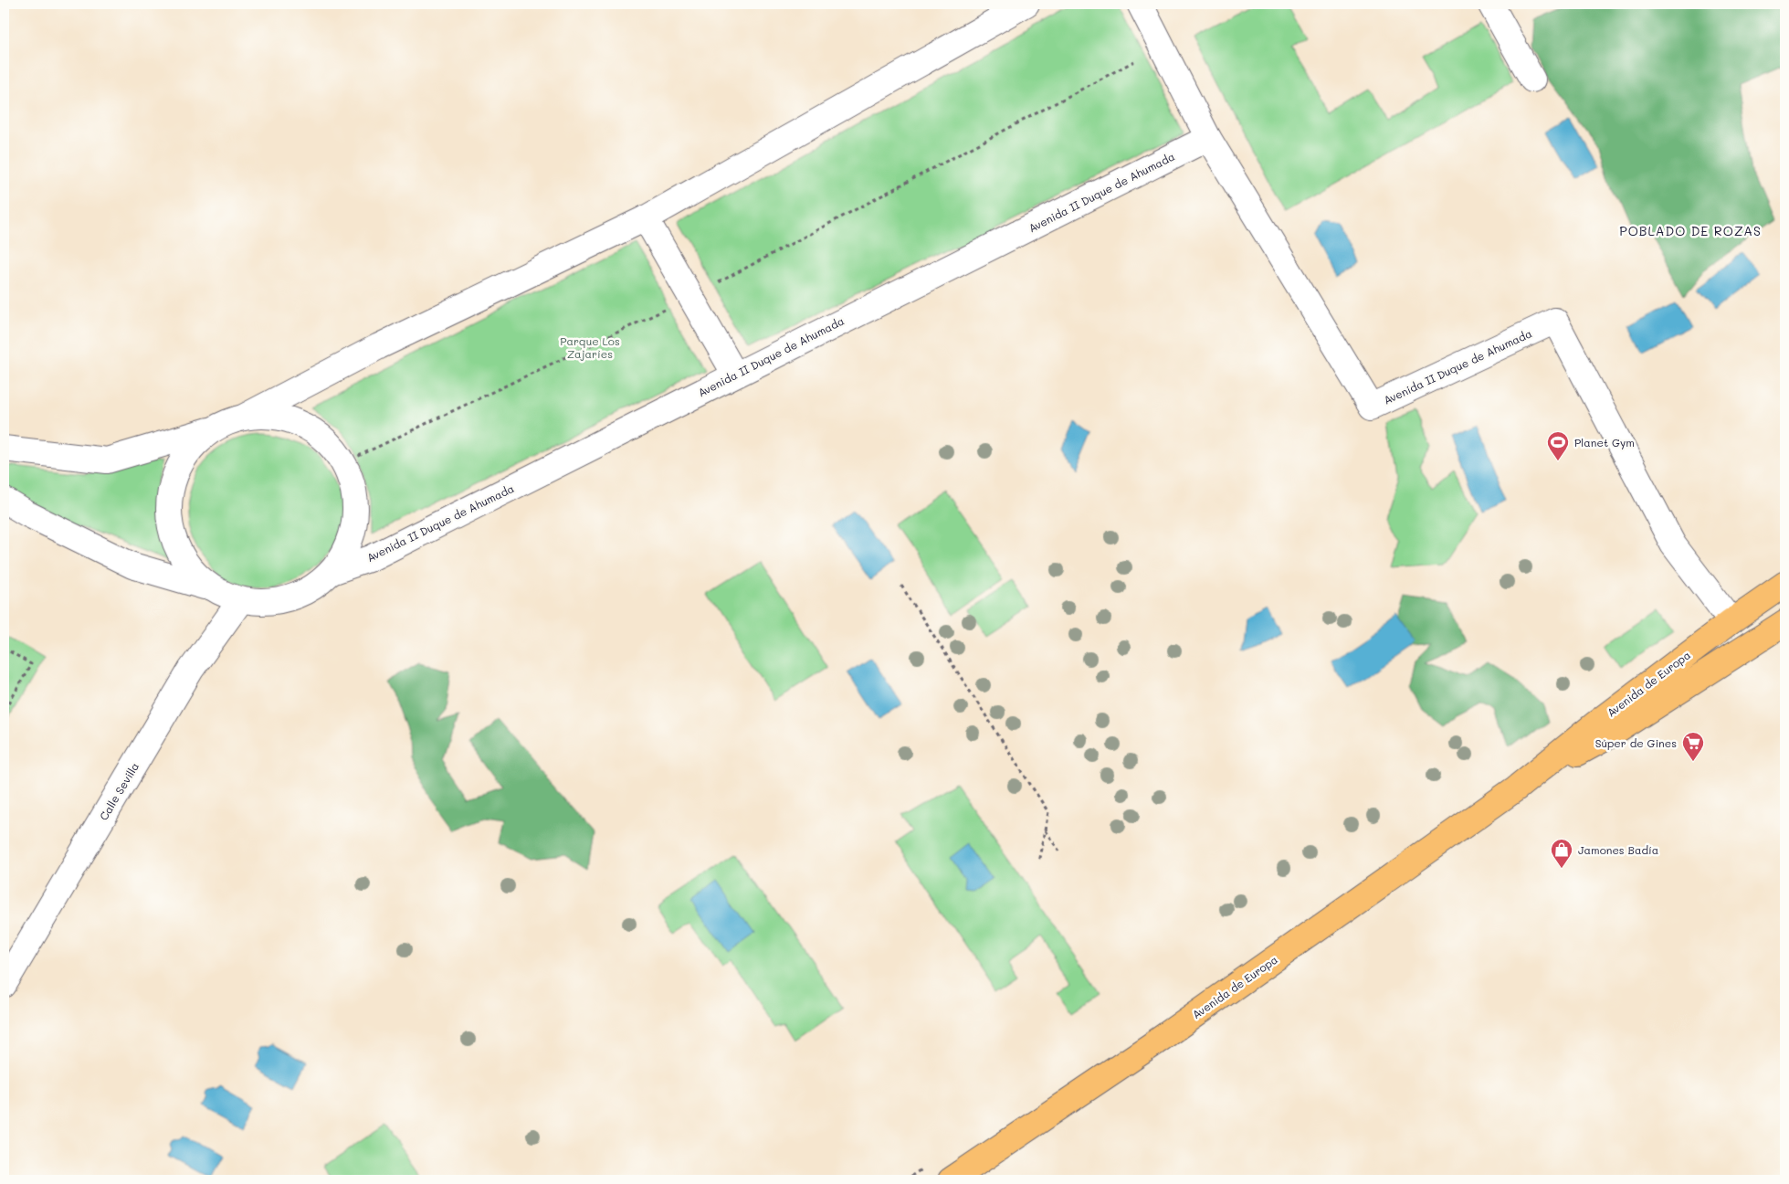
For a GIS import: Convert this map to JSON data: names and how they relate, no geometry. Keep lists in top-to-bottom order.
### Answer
{
  "streets": {
    "main road": ["Avenida de Europa"],
    "street": ["Avenida II Duque de Ahumada", "Calle Sevilla"]
  },
  "crossings": [
    ["Avenida II Duque de Ahumada", "Avenida de Europa"]
  ],
  "districts": ["POBLADO DE ROZAS"],
  "parks": ["Parque Los Zajaríes"],
  "places": {
    "sports": ["Planet Gym"],
    "supermarket": ["Súper de Gines"],
    "shop": ["Jamones Badía"]
  }
}
